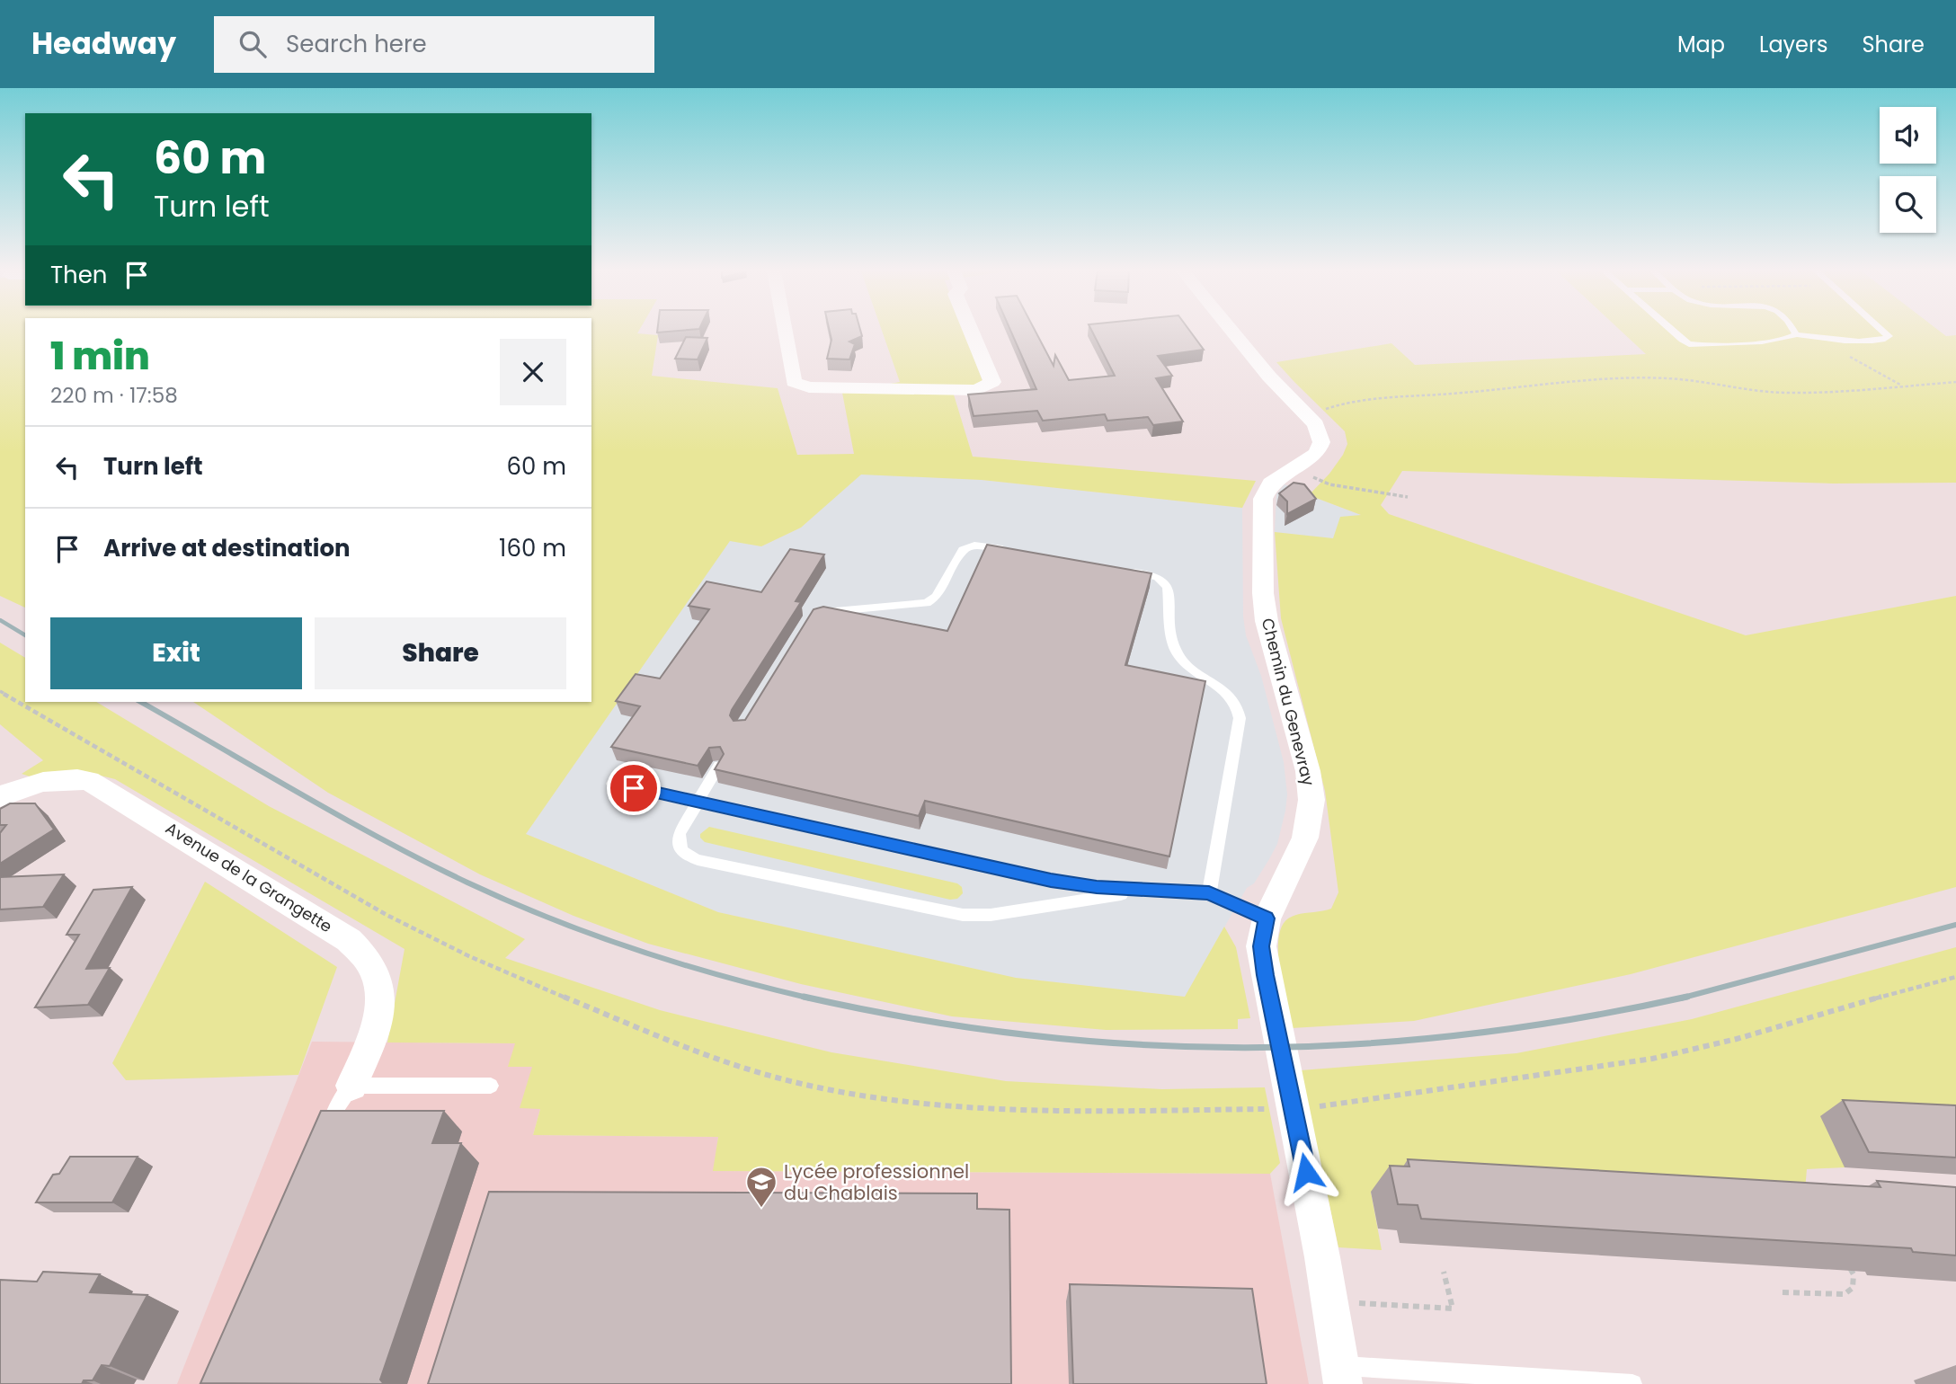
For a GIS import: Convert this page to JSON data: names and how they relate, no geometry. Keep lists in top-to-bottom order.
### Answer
{
  "streets": {
    "street": ["Chemin du Genevray", "Avenue de la Grangette"]
  },
  "places": {
    "school or university": ["Lycée professionnel du Chablais"]
  },
  "page": {
    "header": "Headway",
    "search": "Search here",
    "nav": ["Map", "Layers", "Share"],
    "turn": ["60 m", "Turn left"],
    "then": "Then",
    "heading": ["1 min", "220 m · 17:58"],
    "list": [
      {
        "name": "Turn left",
        "value": "60 m"
      },
      {
        "name": "Arrive at destination",
        "value": "160 m"
      }
    ],
    "buttons": ["Exit", "Share"]
  }
}
